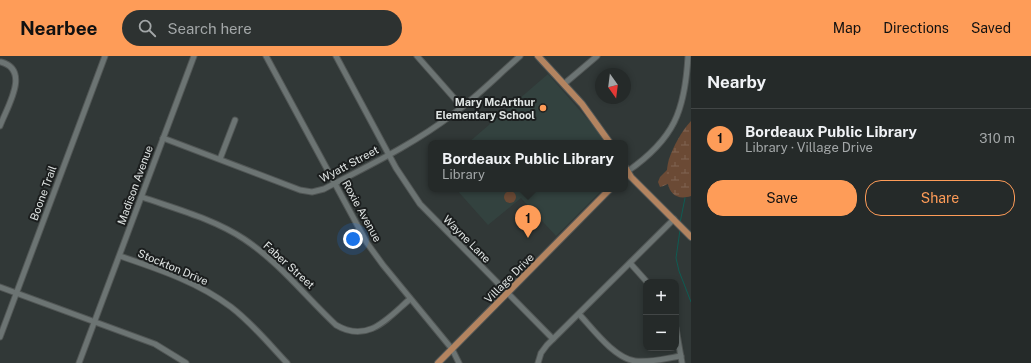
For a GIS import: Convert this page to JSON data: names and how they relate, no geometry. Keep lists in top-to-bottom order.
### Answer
{
  "streets": {
    "main road": ["Village Drive"],
    "street": [
      "Wyatt Street",
      "Madison Avenue",
      "Boone Trail",
      "Roxie Avenue",
      "Wayne Lane",
      "Faber Street",
      "Stockton Drive"
    ]
  },
  "crossings": [
    ["Wyatt Street", "Madison Avenue"],
    ["Wyatt Street", "Roxie Avenue"],
    ["Wyatt Street", "Wayne Lane"],
    ["Madison Avenue", "Faber Street"],
    ["Madison Avenue", "Stockton Drive"],
    ["Roxie Avenue", "Faber Street"],
    ["Roxie Avenue", "Village Drive"],
    ["Wayne Lane", "Village Drive"]
  ],
  "places": ["Mary McArthur Elementary School"],
  "north": "bottom",
  "page": {
    "header": "Nearbee",
    "search": "Search here",
    "nav": ["Map", "Directions", "Saved"],
    "heading": "Nearby",
    "list": [
      {
        "mark": "1",
        "name": "Bordeaux Public Library",
        "note": "Library · Village Drive",
        "value": "310 m"
      }
    ],
    "popup": ["Bordeaux Public Library", "Library"],
    "buttons": ["Save", "Share"],
    "pins": "1",
    "map_buttons": ["+", "−"]
  }
}
